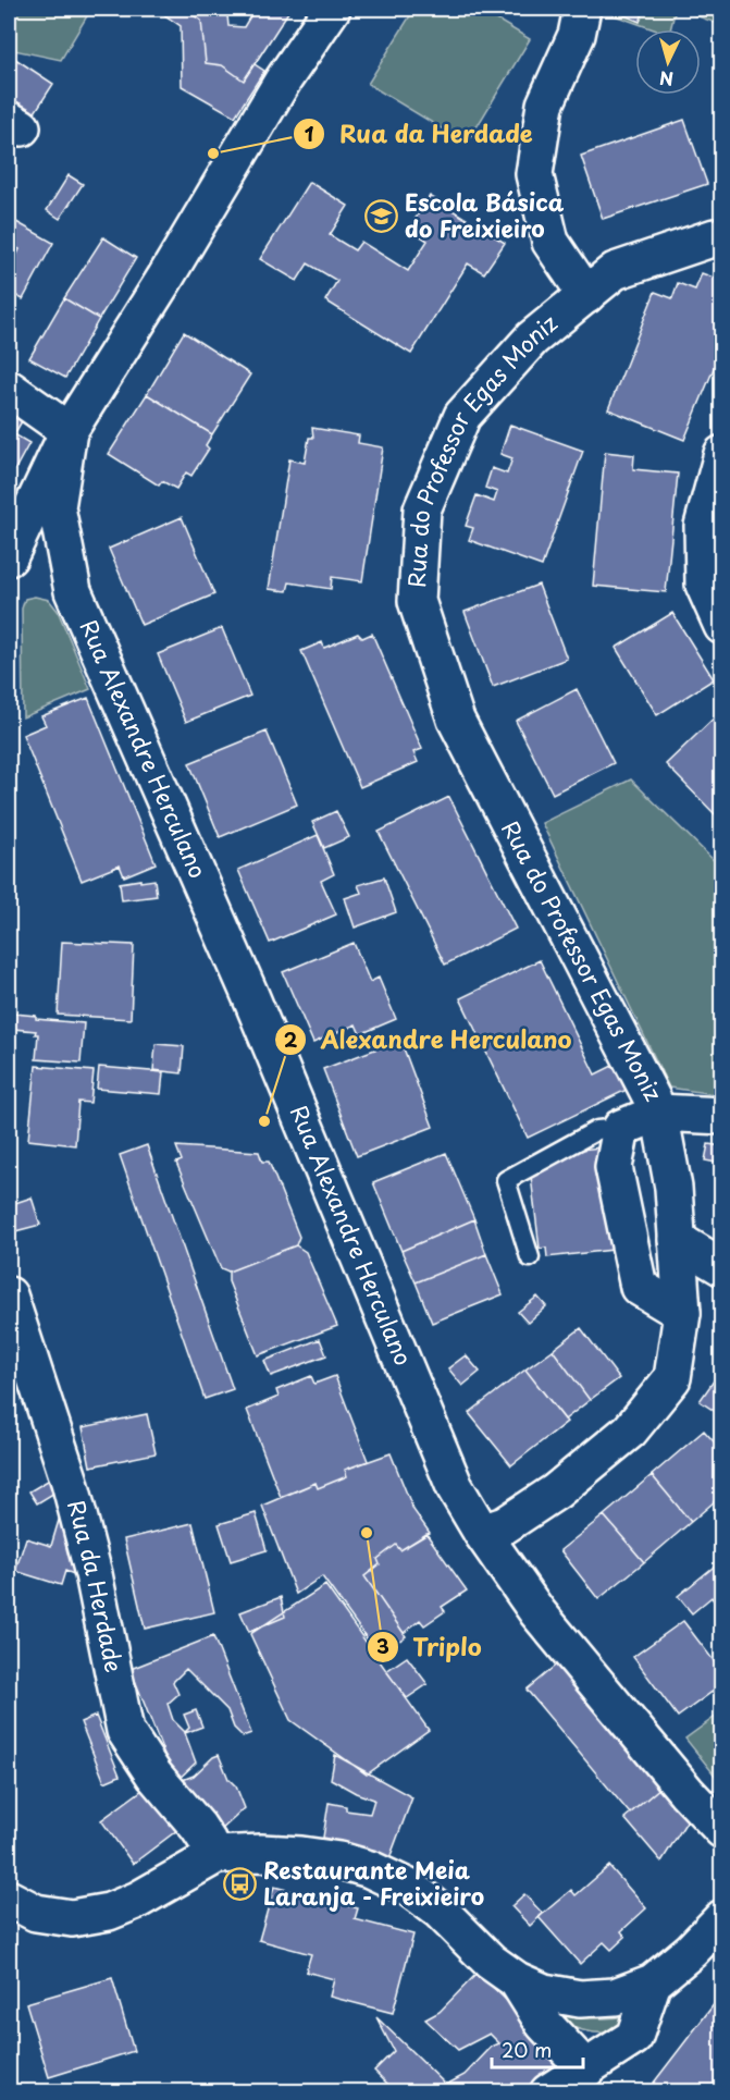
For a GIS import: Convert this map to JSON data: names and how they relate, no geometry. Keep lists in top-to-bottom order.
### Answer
{
  "streets": {
    "street": ["Rua do Professor Egas Moniz", "Rua Alexandre Herculano", "Rua da Herdade"]
  },
  "crossings": [
    ["Rua do Professor Egas Moniz", "Rua Alexandre Herculano"]
  ],
  "places": {
    "other": ["Rua da Herdade", "Alexandre Herculano", "Triplo"],
    "school or university": ["Escola Básica do Freixieiro"],
    "bus stop": ["Restaurante Meia Laranja - Freixieiro"]
  },
  "scale_bar": "20 m",
  "north": "bottom"
}
